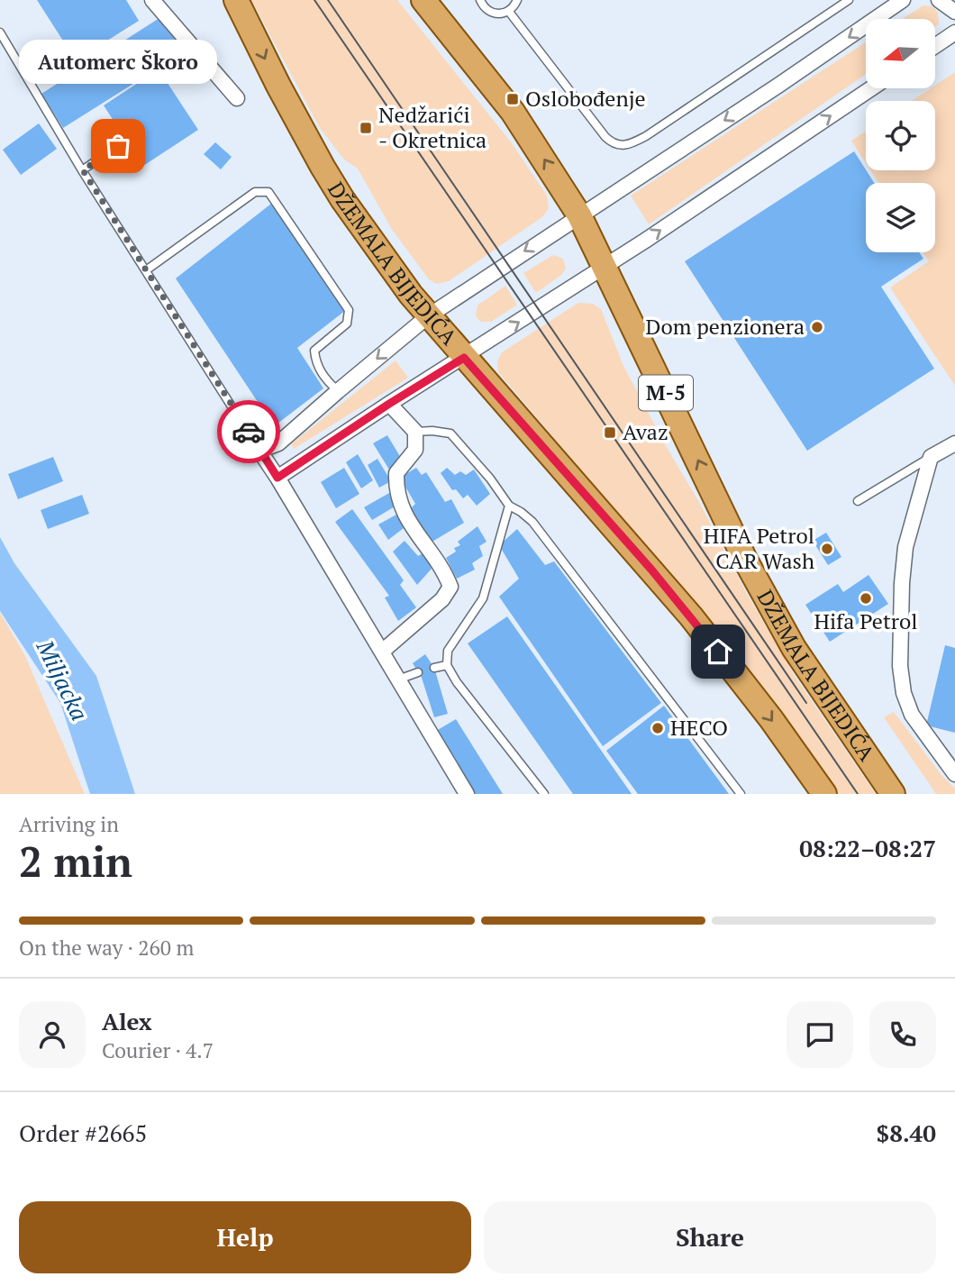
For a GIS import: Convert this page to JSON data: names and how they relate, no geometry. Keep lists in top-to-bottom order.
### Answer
{
  "streets": {
    "main road": ["DŽEMALA BIJEDIĆA", "M-5"]
  },
  "water": ["Miljacka"],
  "places": {
    "transit": ["Oslobođenje", "Nedžarići - Okretnica", "Avaz"],
    "other": [
      "Automerc Škoro",
      "Dom penzionera",
      "HIFA Petrol CAR Wash",
      "Hifa Petrol",
      "HECO"
    ]
  },
  "north": "left",
  "page": {
    "bubble": "Automerc Škoro",
    "heading": ["2 min", "Arriving in", "08:22–08:27"],
    "panel": [
      "Alex",
      "Courier · 4.7",
      "Order #2665",
      "$8.40"
    ],
    "bar": "On the way · 260 m",
    "buttons": ["Help", "Share"]
  }
}
